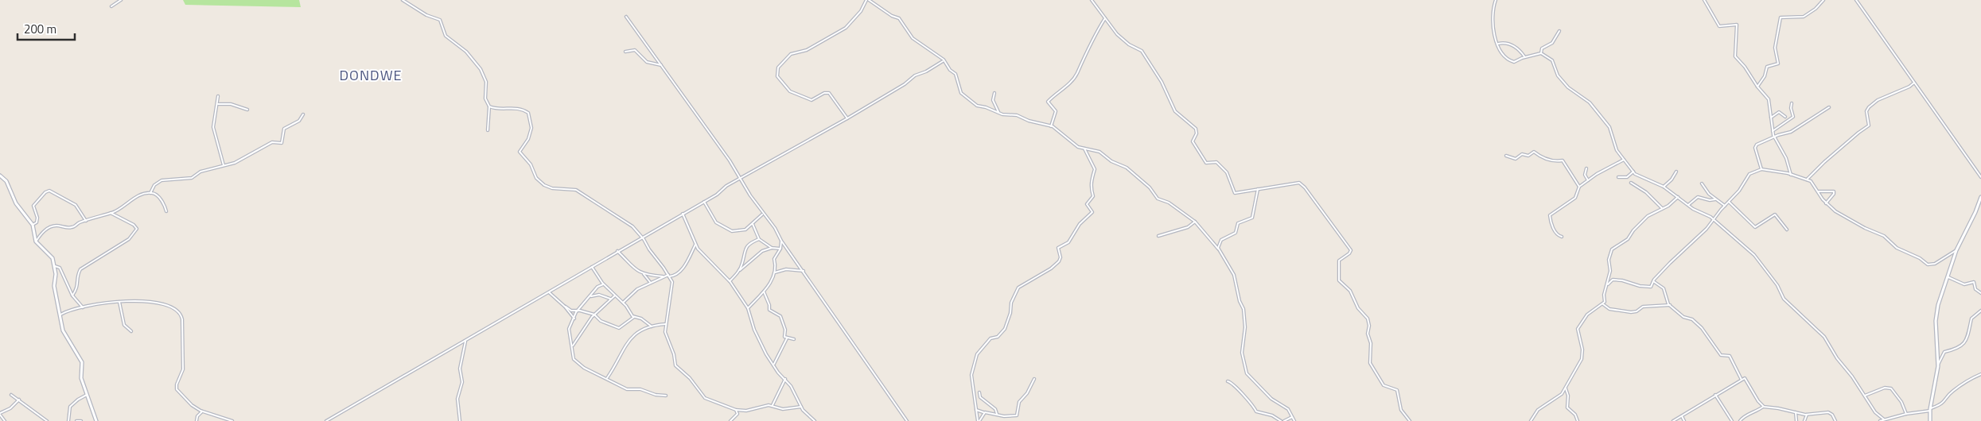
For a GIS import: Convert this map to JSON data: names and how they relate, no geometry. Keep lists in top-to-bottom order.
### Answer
{
  "districts": ["DONDWE"],
  "scale_bar": "200 m"
}
